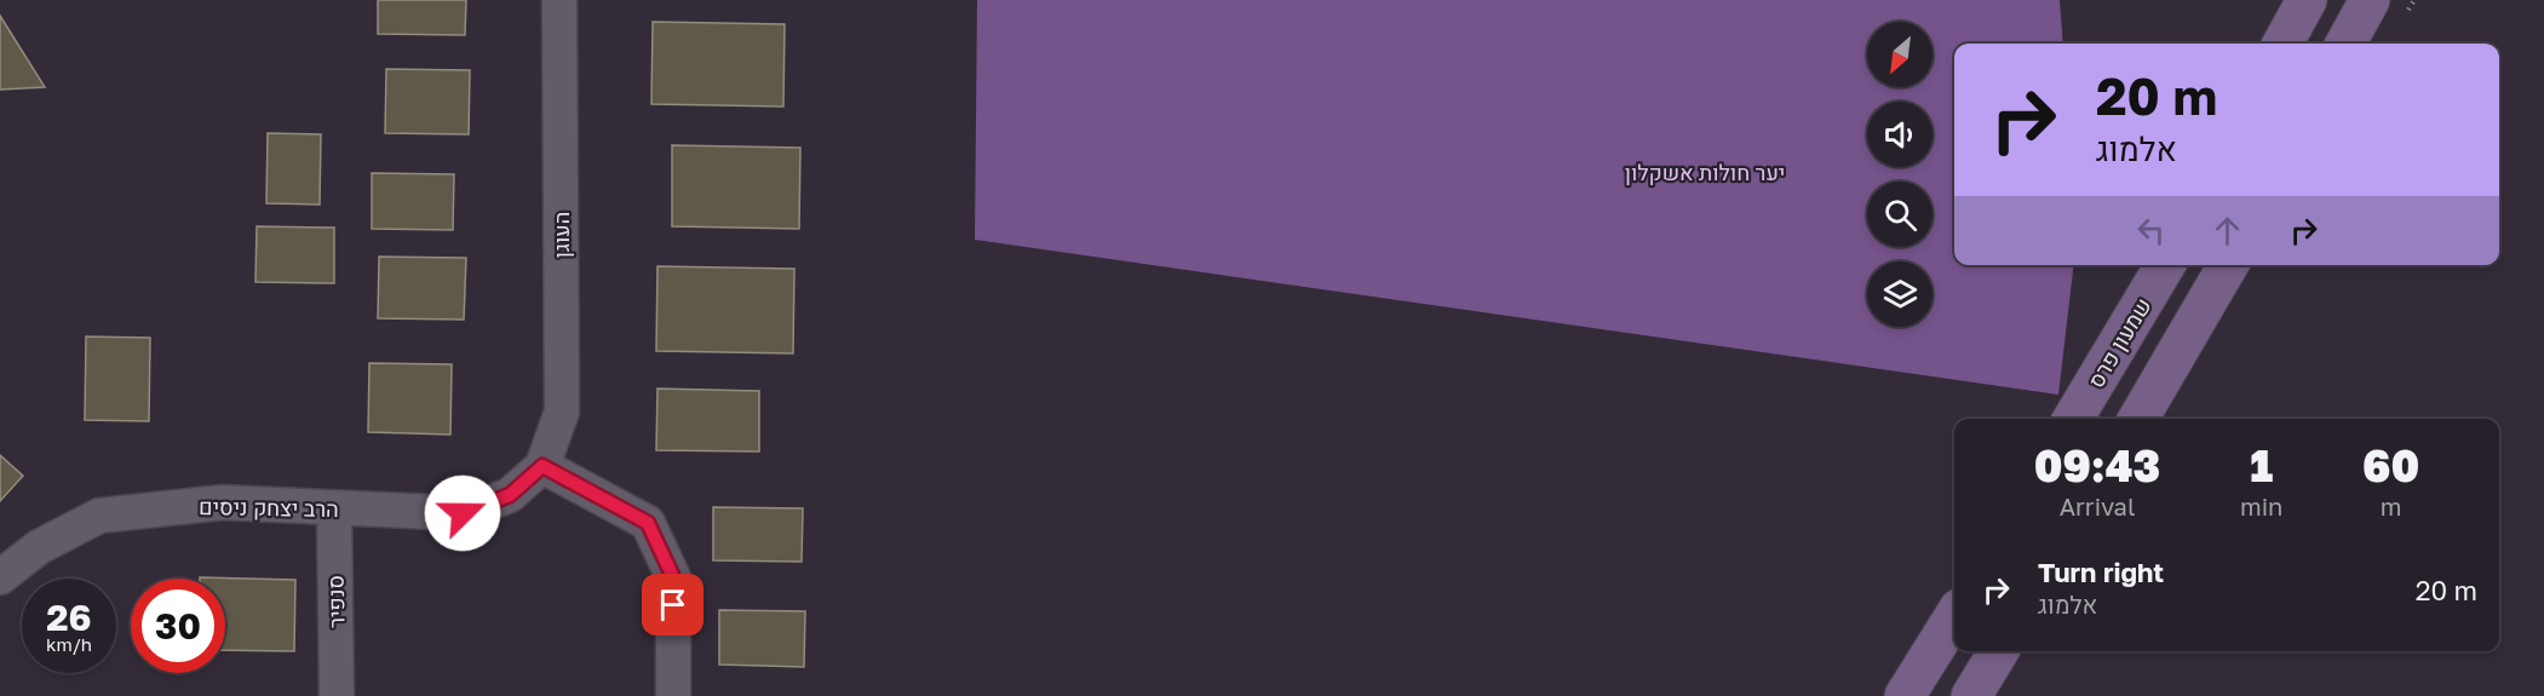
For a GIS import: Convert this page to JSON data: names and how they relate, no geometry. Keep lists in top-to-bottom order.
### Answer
{
  "streets": {
    "main road": ["שמעון פרס"],
    "street": ["העוגן", "הרב יצחק ניסים", "סנפיר"]
  },
  "crossings": [
    ["העוגן", "הרב יצחק ניסים"],
    ["הרב יצחק ניסים", "סנפיר"]
  ],
  "parks": ["יער חולות אשקלון"],
  "north": "bottom left",
  "page": {
    "turn": ["20 m", "אלמוג"],
    "eta": [
      "09:43",
      "Arrival",
      "1",
      "min",
      "60",
      "m"
    ],
    "list": [
      {
        "name": "Turn right",
        "note": "אלמוג",
        "value": "20 m"
      }
    ],
    "speed": "26 km/h",
    "limit": "30"
  }
}
